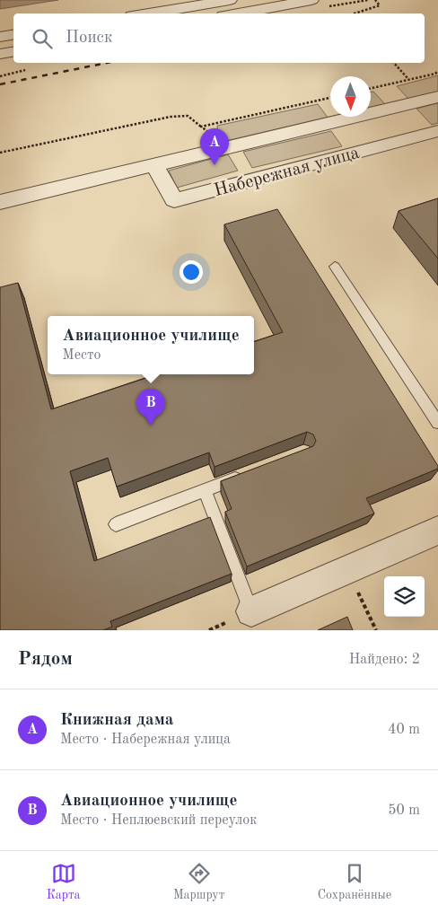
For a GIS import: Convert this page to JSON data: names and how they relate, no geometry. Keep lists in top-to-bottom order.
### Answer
{
  "streets": {
    "street": ["Набережная улица"]
  },
  "north": "bottom",
  "page": {
    "search": "Поиск",
    "pins": ["A", "B"],
    "popup": ["Авиационное училище", "Место"],
    "heading": ["Рядом", "Найдено: 2"],
    "list": [
      {
        "mark": "A",
        "name": "Книжная дама",
        "note": "Место · Набережная улица",
        "value": "40 m"
      },
      {
        "mark": "B",
        "name": "Авиационное училище",
        "note": "Место · Неплюевский переулок",
        "value": "50 m"
      }
    ],
    "nav": ["Карта", "Маршрут", "Сохранённые"]
  }
}
